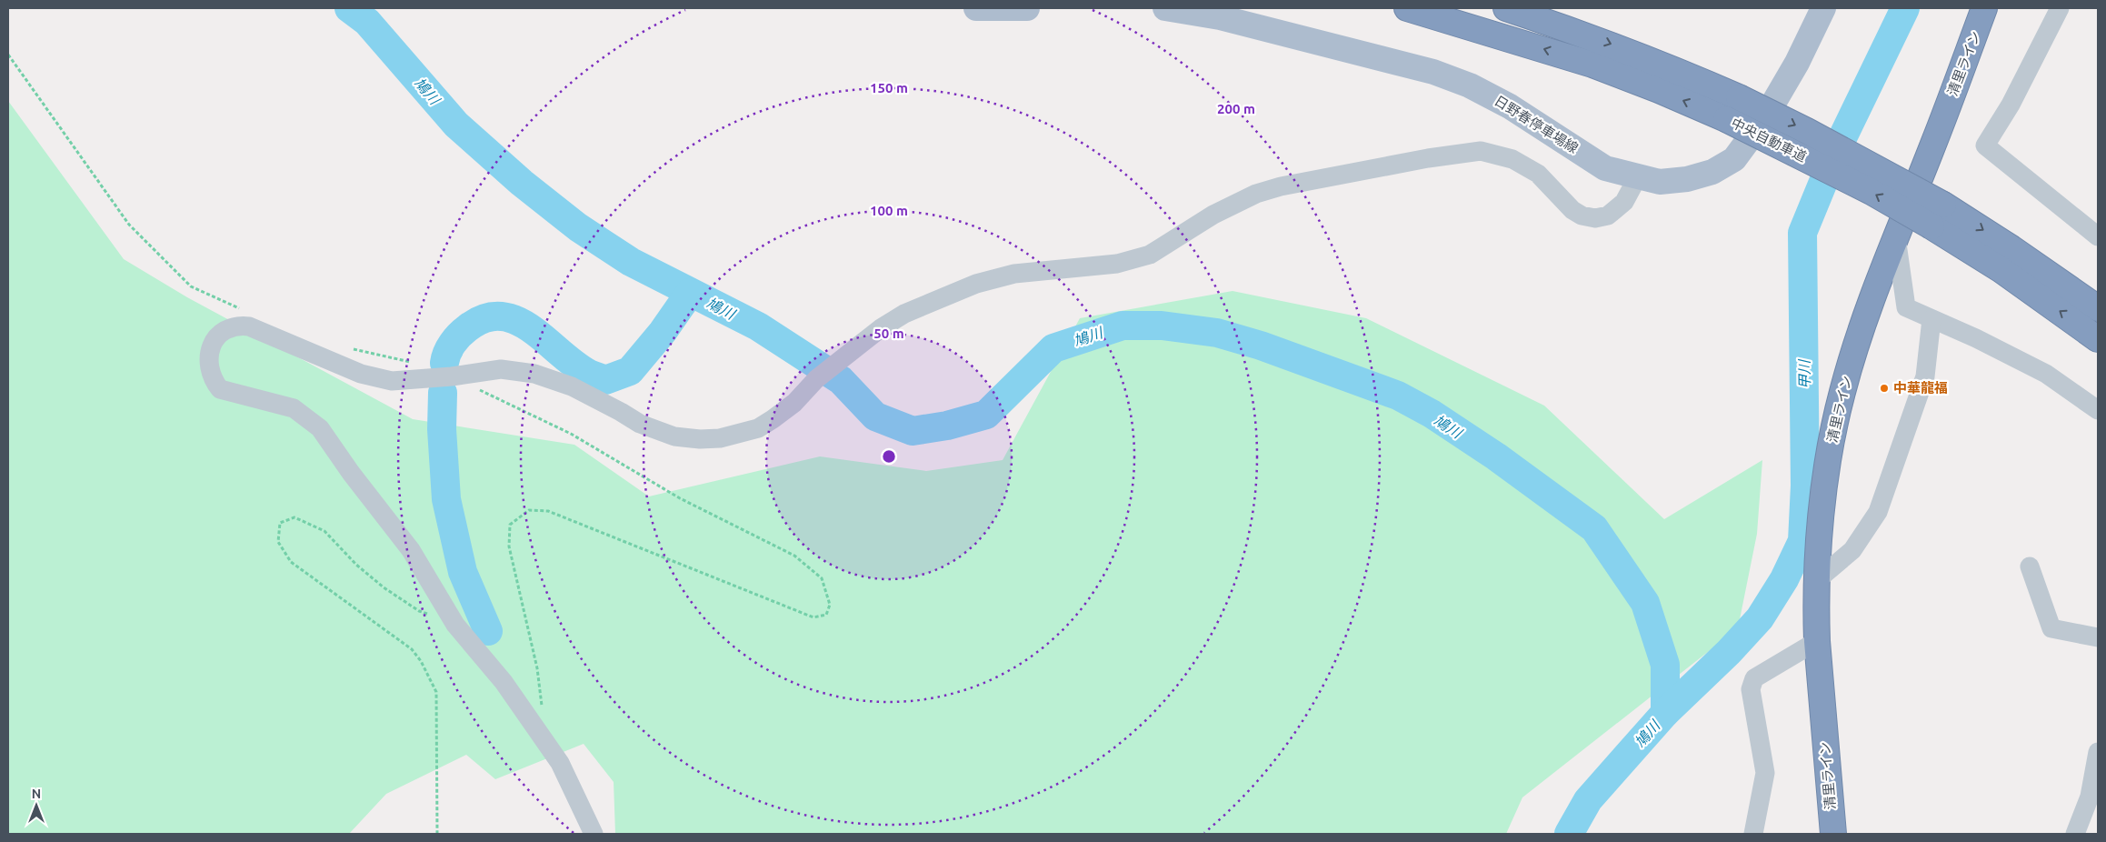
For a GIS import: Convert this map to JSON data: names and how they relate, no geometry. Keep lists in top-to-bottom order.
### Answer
{
  "streets": {
    "highway": ["清里ライン", "中央自動車道"],
    "main road": ["日野春停車場線"]
  },
  "water": ["鳩川", "甲川"],
  "places": ["中華龍福"],
  "north": "top",
  "rings": [
    "150 m",
    "200 m",
    "100 m",
    "50 m"
  ]
}
